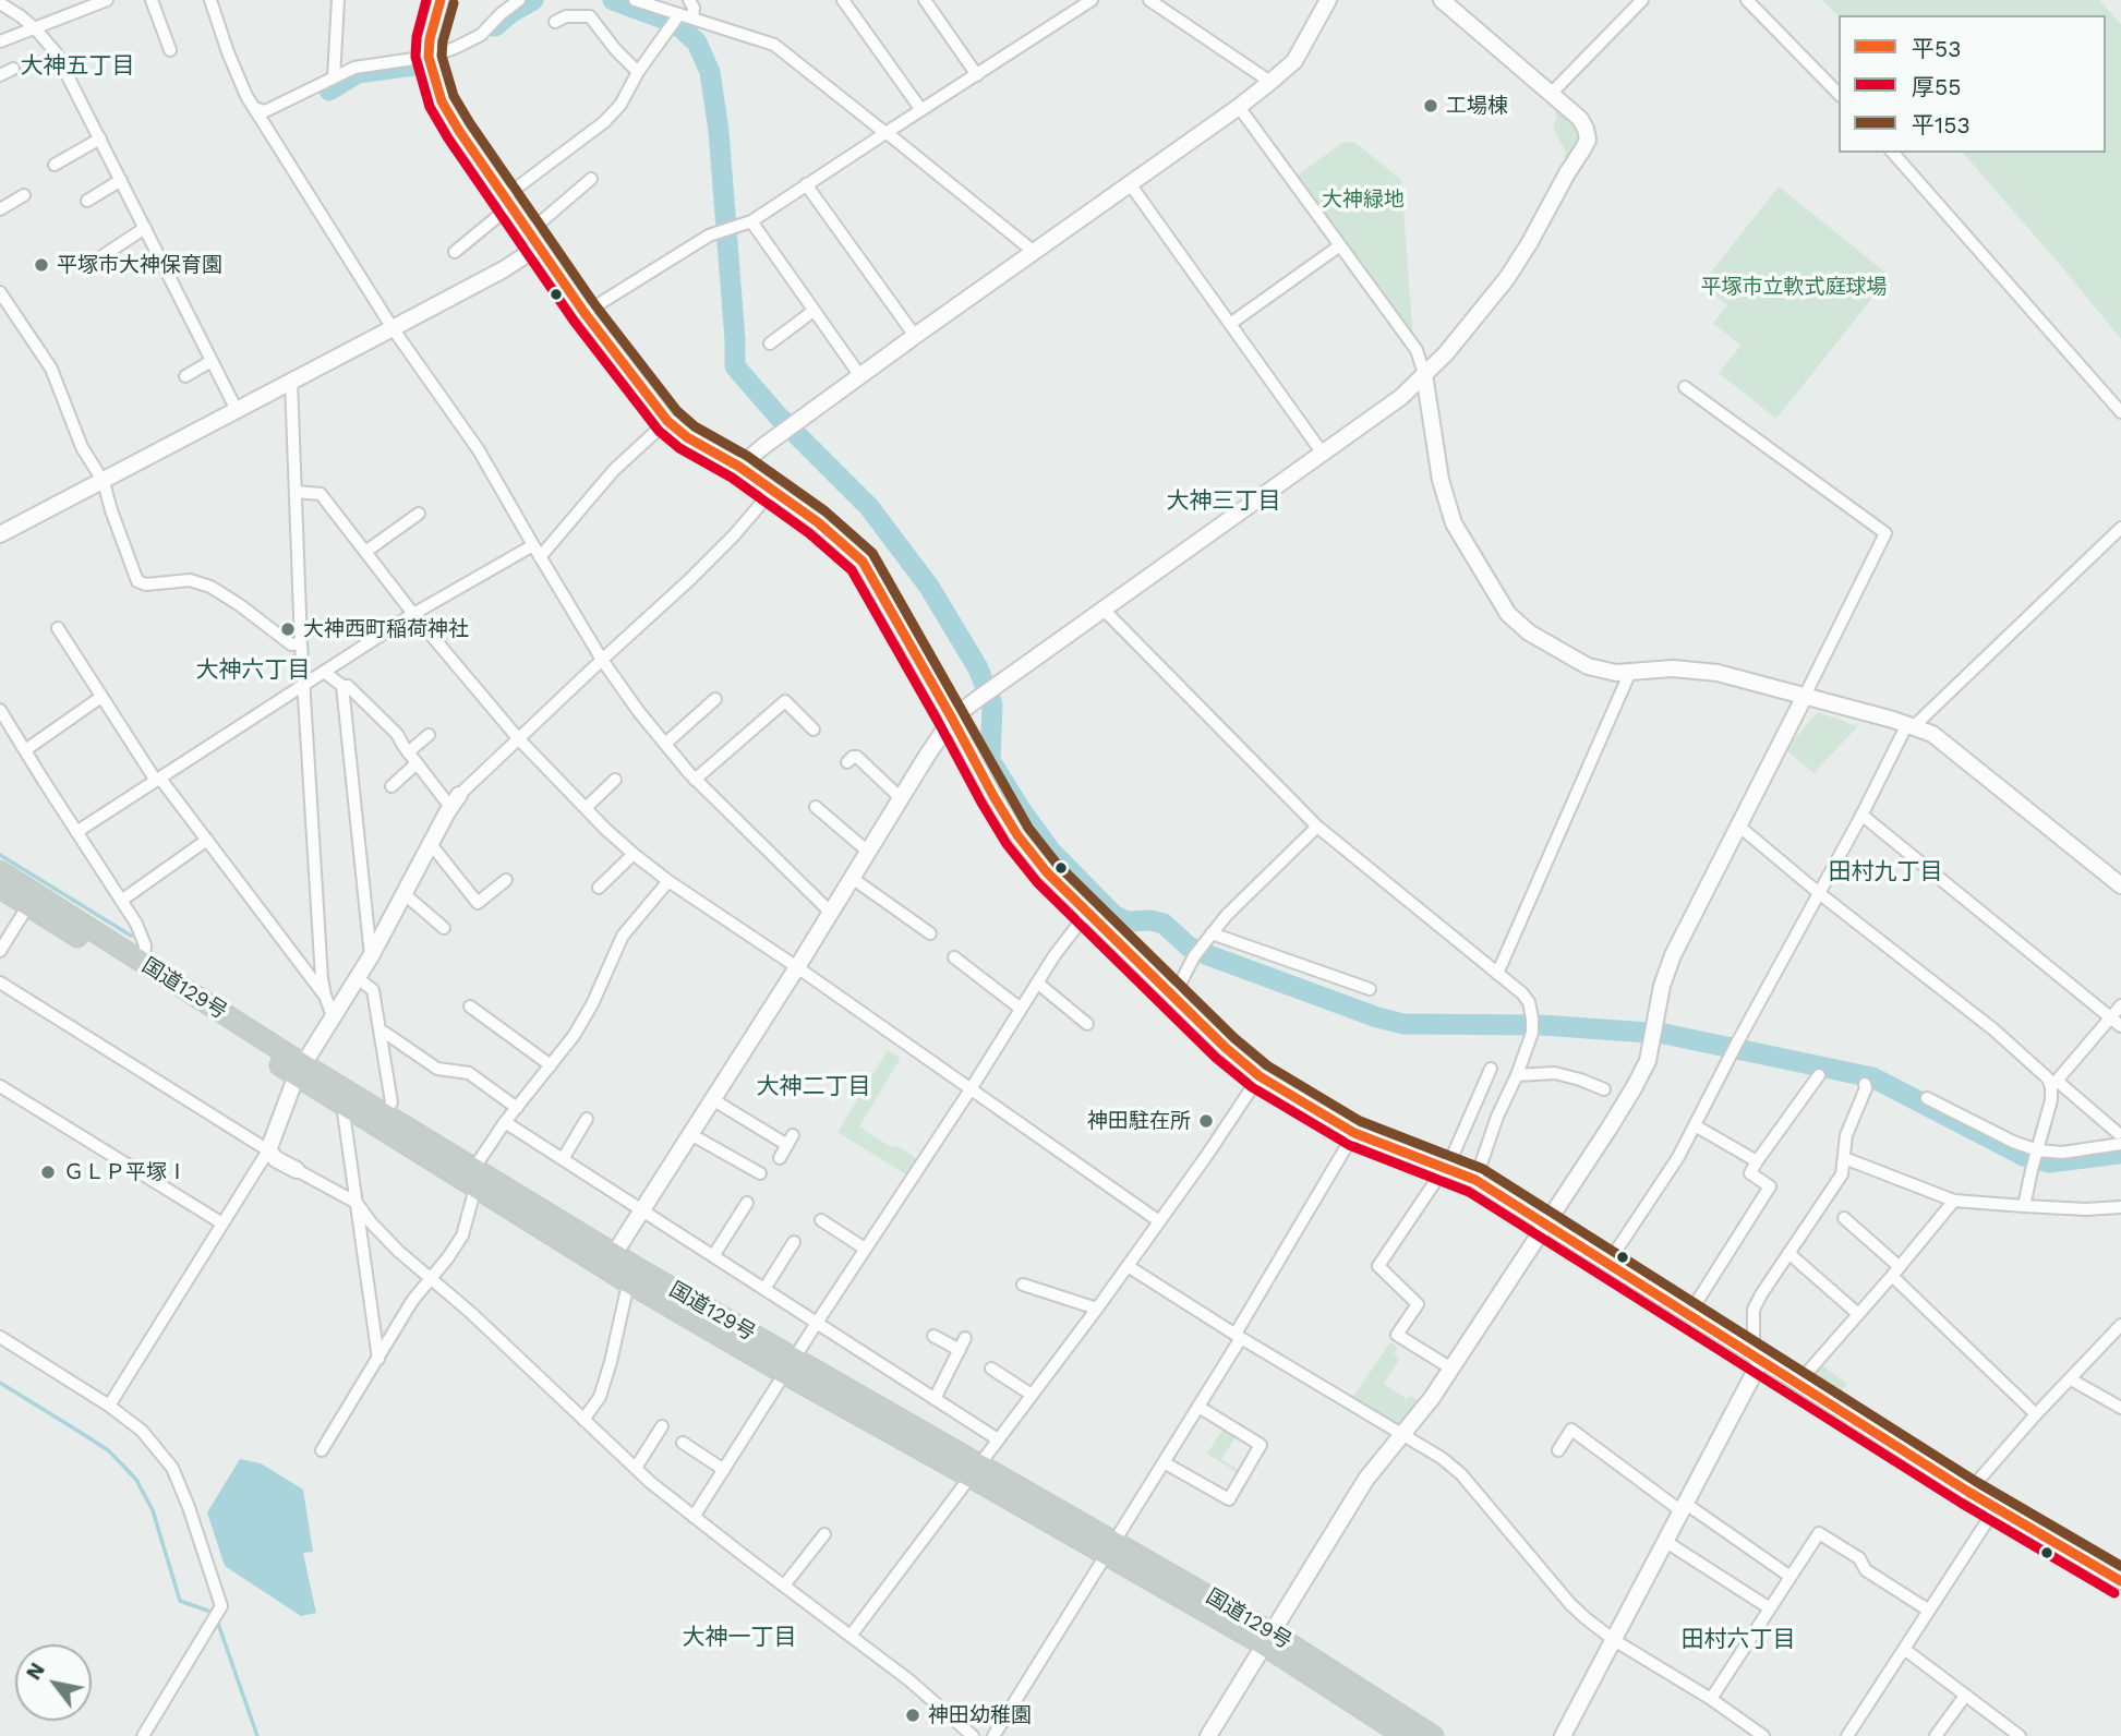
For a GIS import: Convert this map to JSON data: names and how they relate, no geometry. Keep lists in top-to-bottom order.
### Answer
{
  "streets": {
    "highway": ["国道129号"]
  },
  "districts": [
    "大神五丁目",
    "大神三丁目",
    "大神六丁目",
    "田村九丁目",
    "大神二丁目",
    "大神一丁目",
    "田村六丁目"
  ],
  "parks": ["大神緑地", "平塚市立軟式庭球場"],
  "places": [
    "工場棟",
    "平塚市大神保育園",
    "大神西町稲荷神社",
    "神田駐在所",
    "ＧＬＰ平塚Ⅰ",
    "神田幼稚園"
  ],
  "lines": ["transit line 平53", "transit line 厚55", "transit line 平153"],
  "legend": ["平53", "厚55", "平153"],
  "north": "top left"
}
